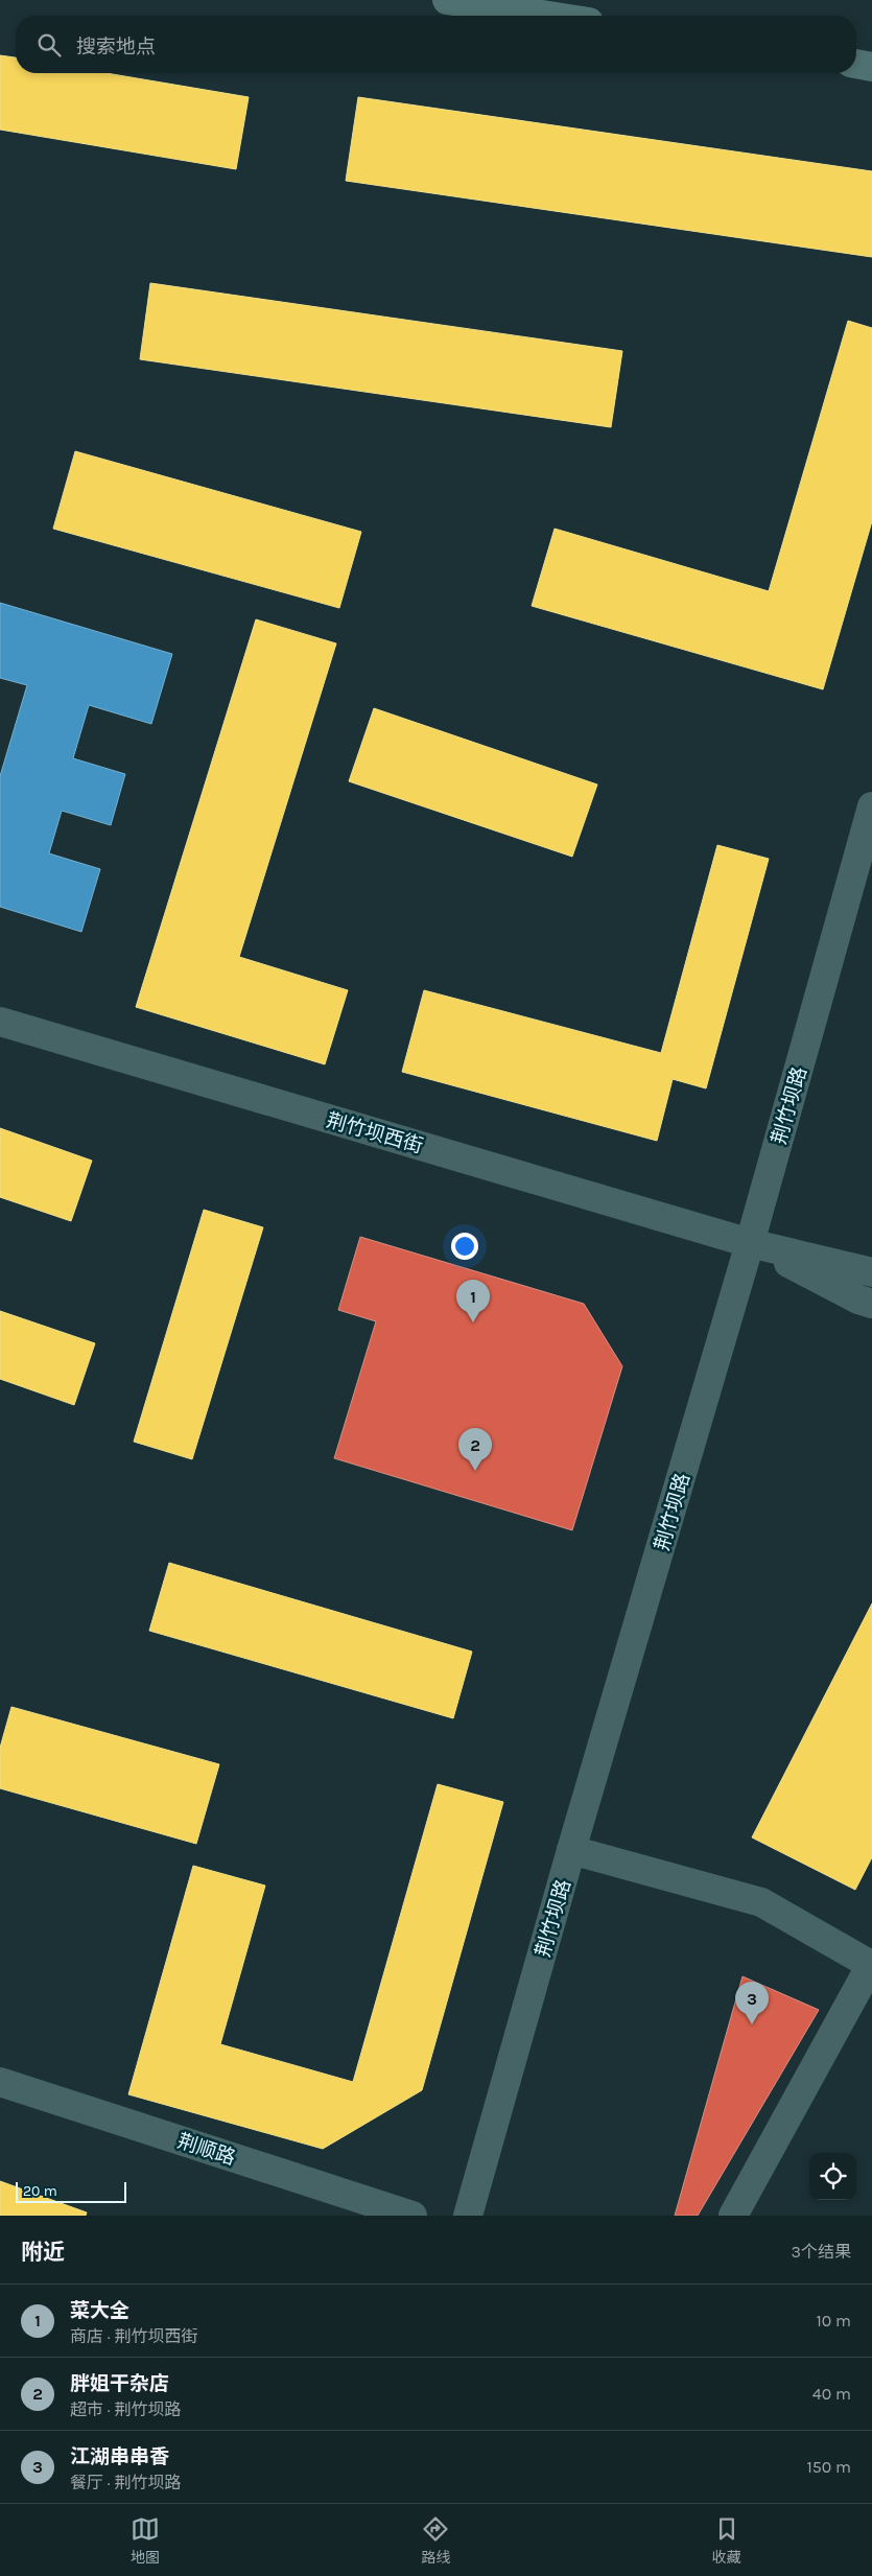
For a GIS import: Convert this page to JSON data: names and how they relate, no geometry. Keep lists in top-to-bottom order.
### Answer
{
  "streets": {
    "street": ["荆竹坝路", "荆竹坝西街", "荆顺路"]
  },
  "crossings": [
    ["荆竹坝路", "荆竹坝西街"]
  ],
  "scale_bar": "20 m",
  "page": {
    "search": "搜索地点",
    "pins": ["1", "2", "3"],
    "scale": "20 m",
    "heading": ["附近", "3个结果"],
    "list": [
      {
        "mark": "1",
        "name": "菜大全",
        "note": "商店 · 荆竹坝西街",
        "value": "10 m"
      },
      {
        "mark": "2",
        "name": "胖姐干杂店",
        "note": "超市 · 荆竹坝路",
        "value": "40 m"
      },
      {
        "mark": "3",
        "name": "江湖串串香",
        "note": "餐厅 · 荆竹坝路",
        "value": "150 m"
      }
    ],
    "nav": ["地图", "路线", "收藏"]
  }
}
